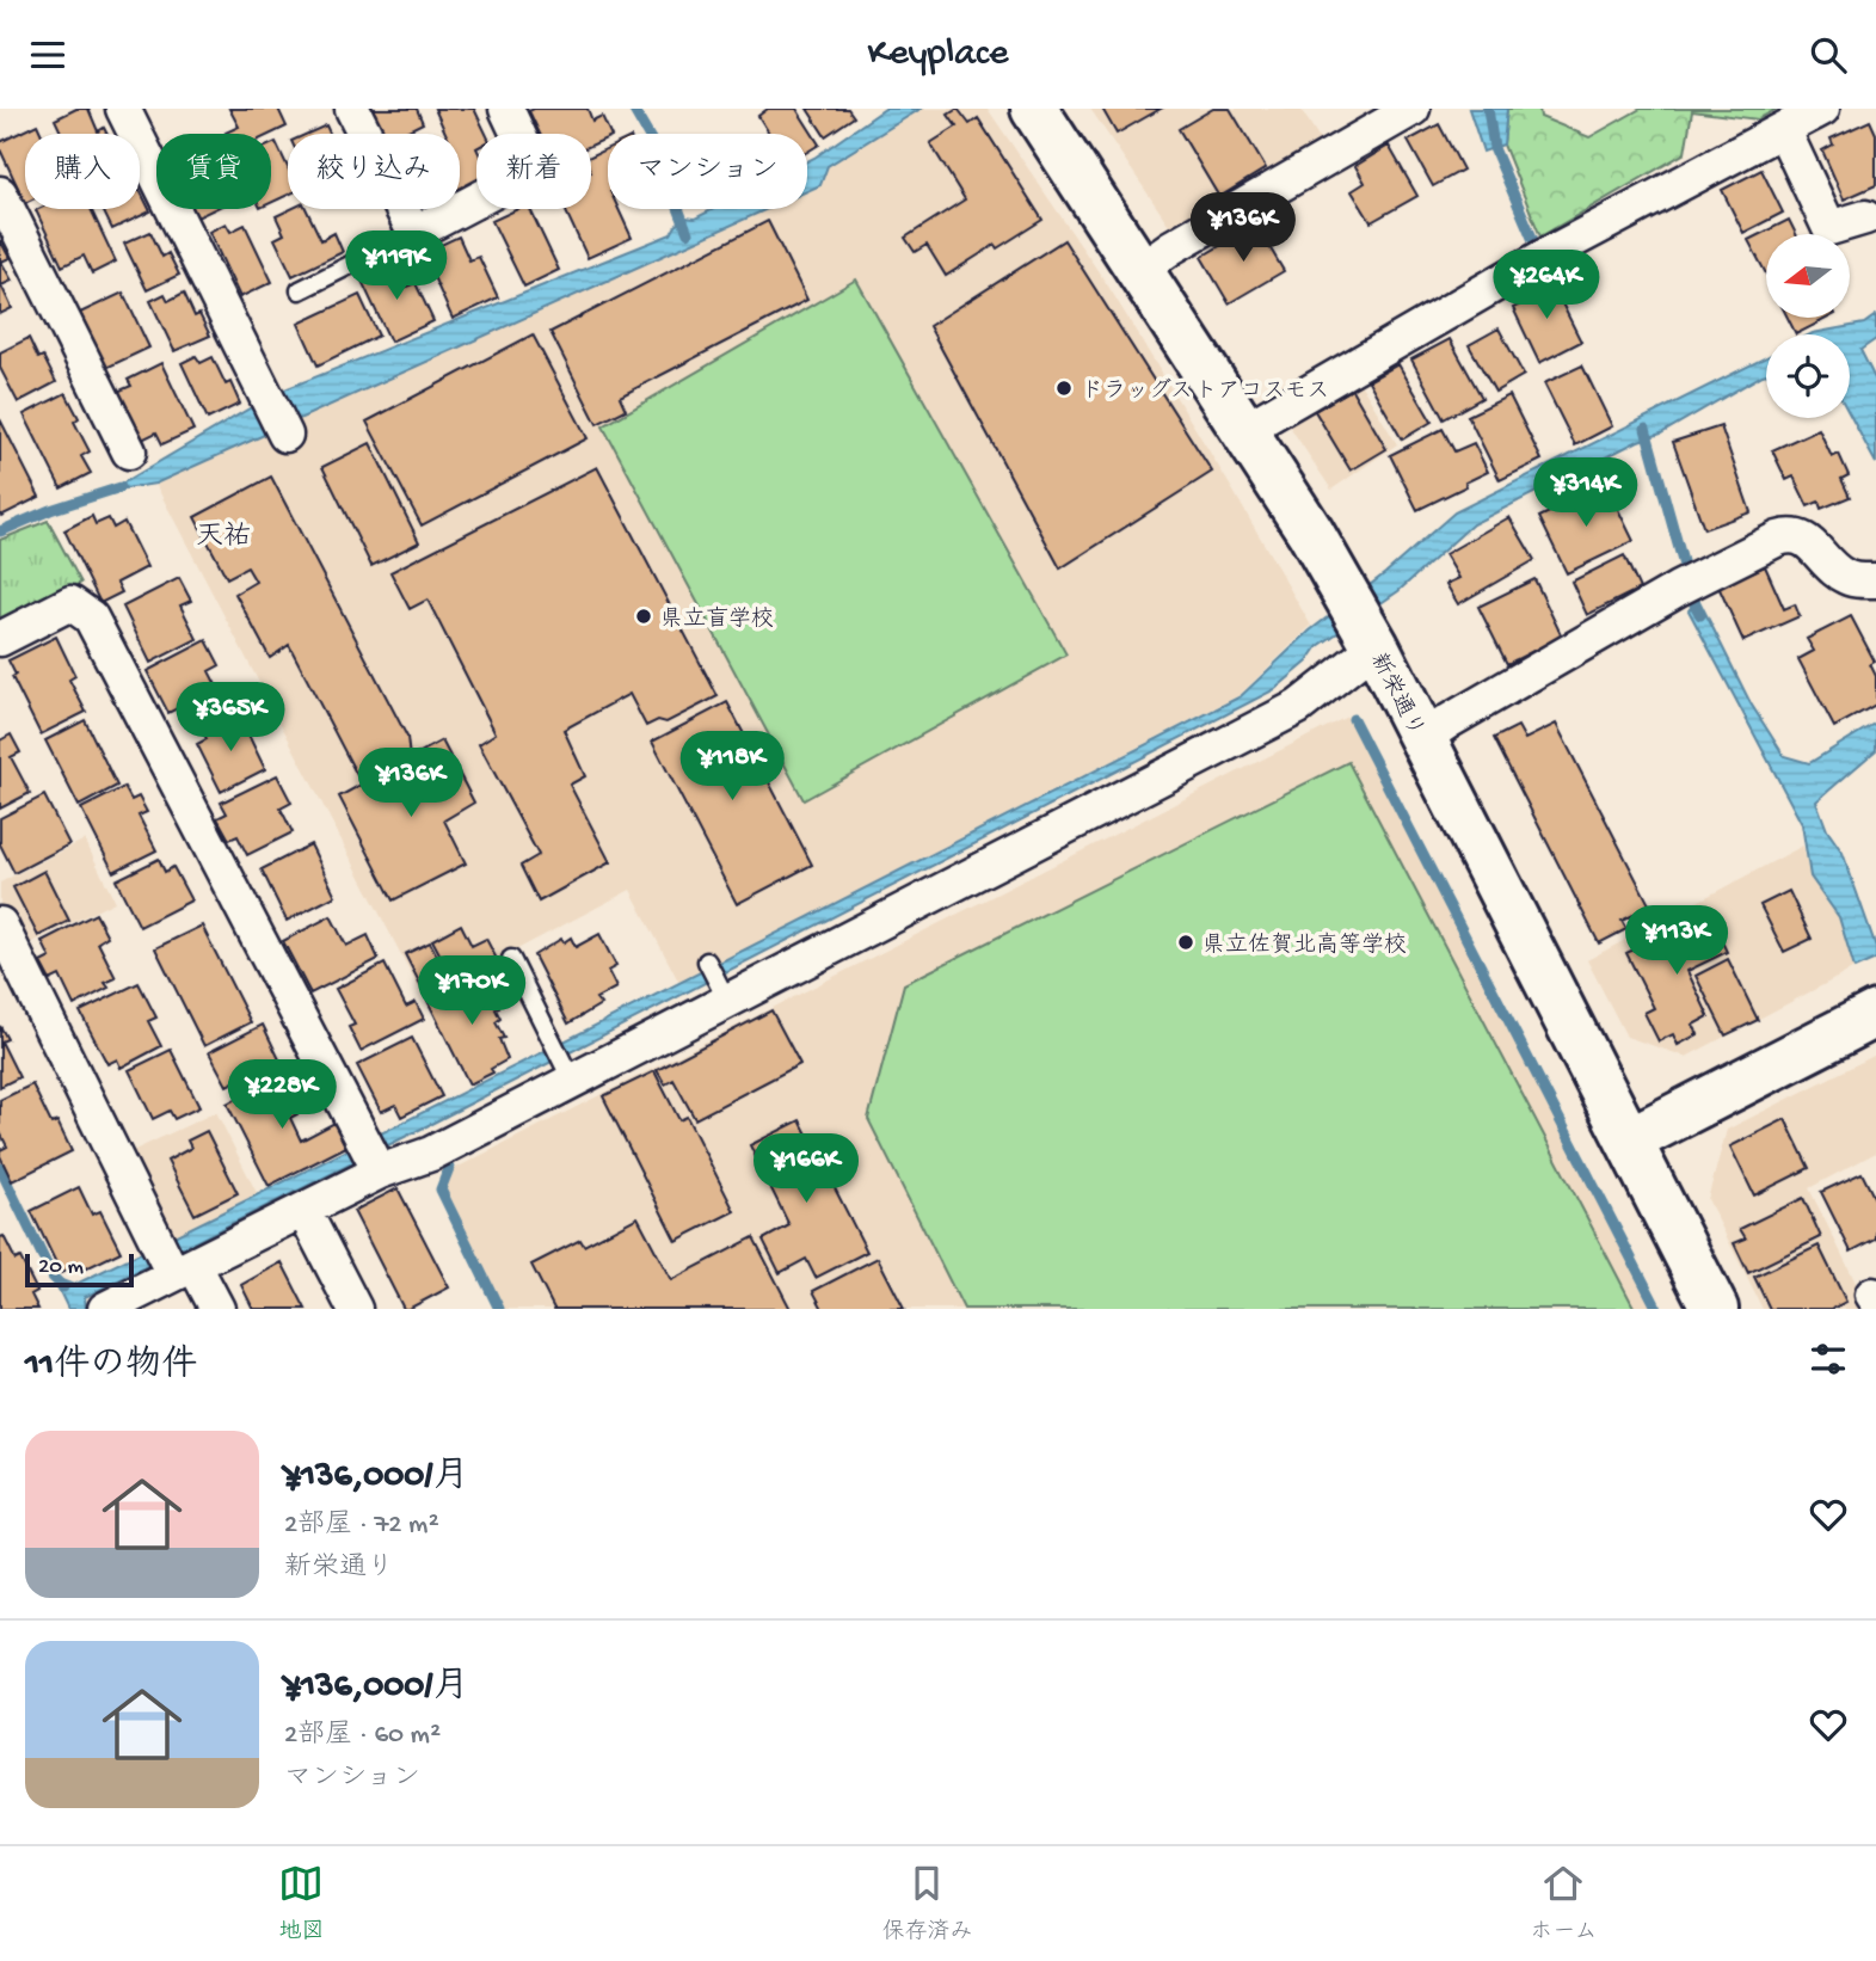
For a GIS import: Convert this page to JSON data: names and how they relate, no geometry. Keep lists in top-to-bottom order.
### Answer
{
  "streets": {
    "street": ["新栄通り"]
  },
  "districts": ["天祐"],
  "places": ["ドラッグストアコスモス", "県立盲学校", "県立佐賀北高等学校"],
  "scale_bar": "20 m",
  "north": "left",
  "page": {
    "header": "Keyplace",
    "chip": [
      "購入",
      "賃貸",
      "絞り込み",
      "新着",
      "マンション"
    ],
    "price": [
      "¥136K",
      "¥119K",
      "¥264K",
      "¥314K",
      "¥365K",
      "¥118K",
      "¥136K",
      "¥113K",
      "¥170K",
      "¥228K",
      "¥166K"
    ],
    "scale": "20 m",
    "heading": "11件の物件",
    "list": [
      {
        "name": "¥136,000/月",
        "note": "2部屋 · 72 m² · 新栄通り"
      },
      {
        "name": "¥136,000/月",
        "note": "2部屋 · 60 m² · マンション"
      }
    ],
    "tabs": ["地図", "保存済み", "ホーム"]
  }
}
